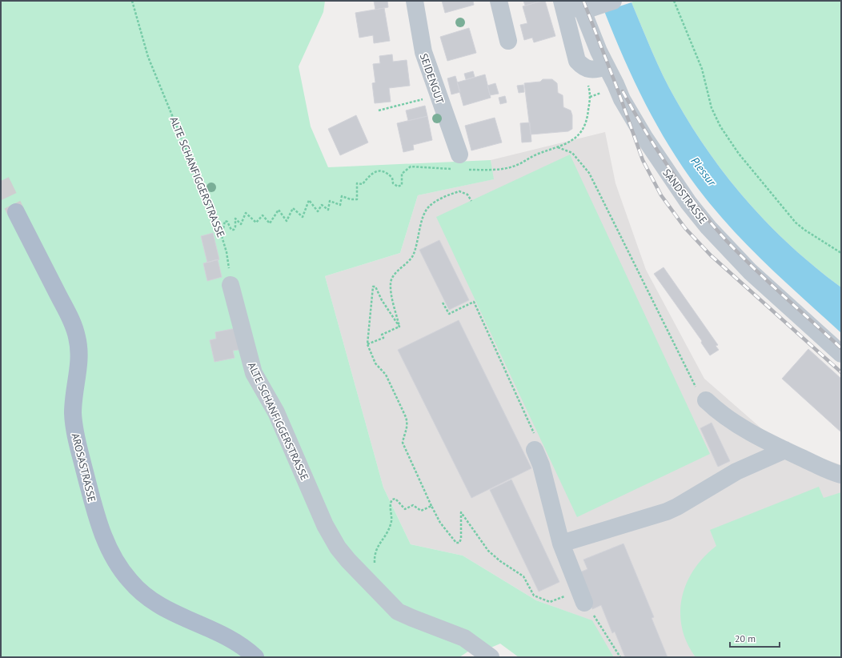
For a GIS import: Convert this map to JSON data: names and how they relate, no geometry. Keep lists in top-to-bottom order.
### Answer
{
  "streets": {
    "main road": ["AROSASTRASSE"],
    "street": ["SEIDENGUT", "ALTE SCHANFIGGERSTRASSE", "SANDSTRASSE"]
  },
  "water": ["Plessur"],
  "scale_bar": "20 m"
}
